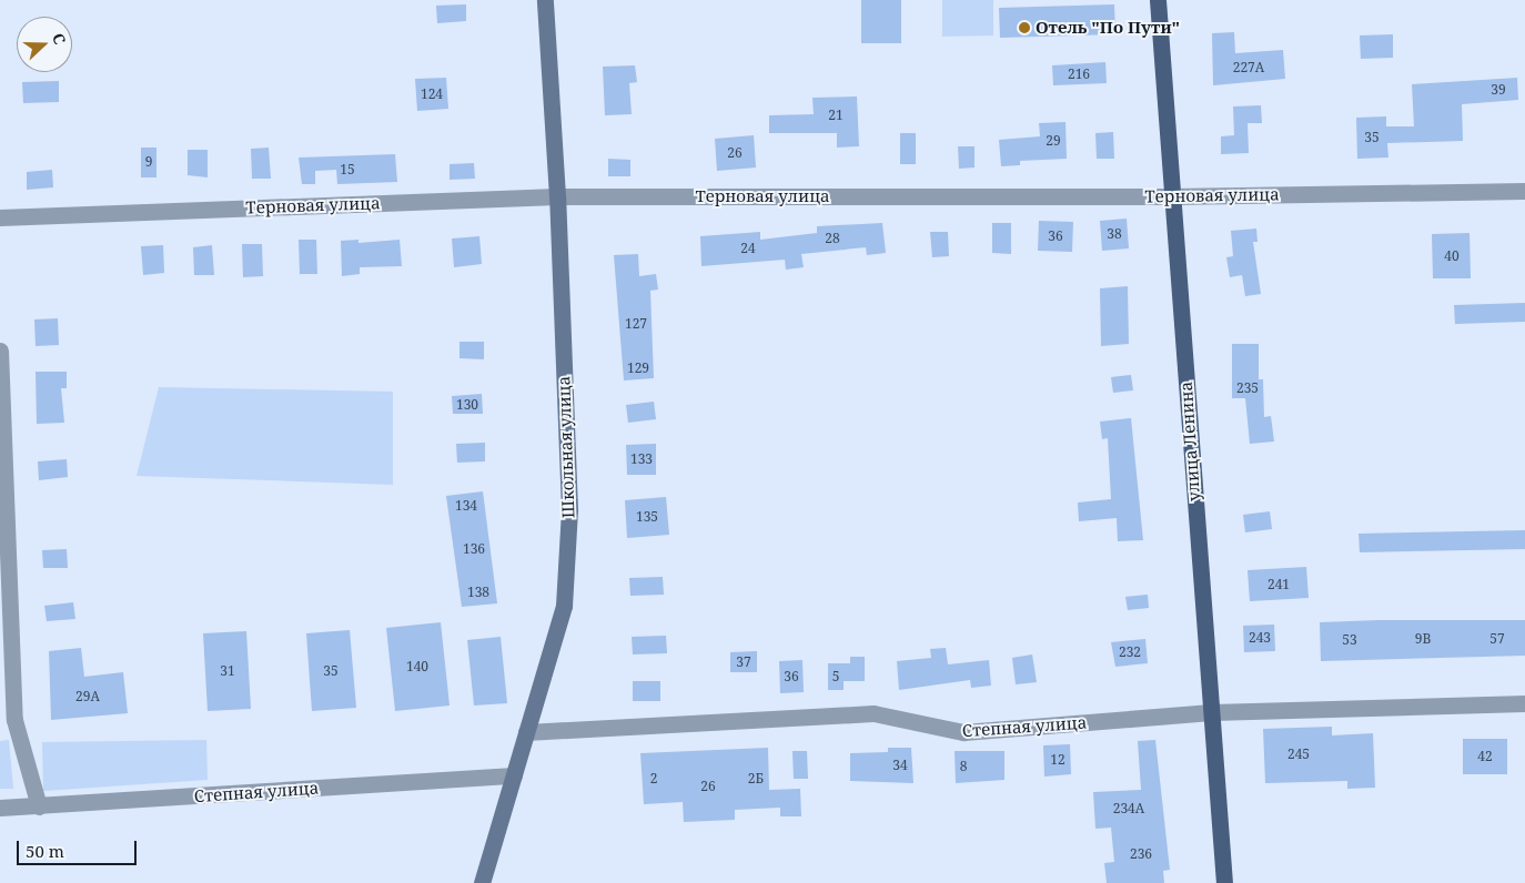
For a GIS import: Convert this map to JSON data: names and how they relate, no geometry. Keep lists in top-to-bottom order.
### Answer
{
  "streets": {
    "main road": ["улица Ленина"],
    "street": ["Терновая улица", "Школьная улица", "Степная улица"]
  },
  "crossings": [
    ["Терновая улица", "улица Ленина"],
    ["Терновая улица", "Школьная улица"],
    ["улица Ленина", "Степная улица"],
    ["Школьная улица", "Степная улица"]
  ],
  "places": ["Отель \"По Пути\""],
  "house_numbers": [
    "227А",
    "216",
    "39",
    "124",
    "21",
    "35",
    "29",
    "26",
    "9",
    "15",
    "38",
    "36",
    "28",
    "24",
    "40",
    "127",
    "129",
    "235",
    "130",
    "133",
    "134",
    "135",
    "136",
    "241",
    "138",
    "243",
    "9В",
    "57",
    "53",
    "232",
    "37",
    "140",
    "31",
    "35",
    "36",
    "5",
    "29А",
    "245",
    "42",
    "12",
    "34",
    "8",
    "2",
    "2Б",
    "26",
    "234А",
    "236"
  ],
  "scale_bar": "50 m",
  "north": "right"
}
